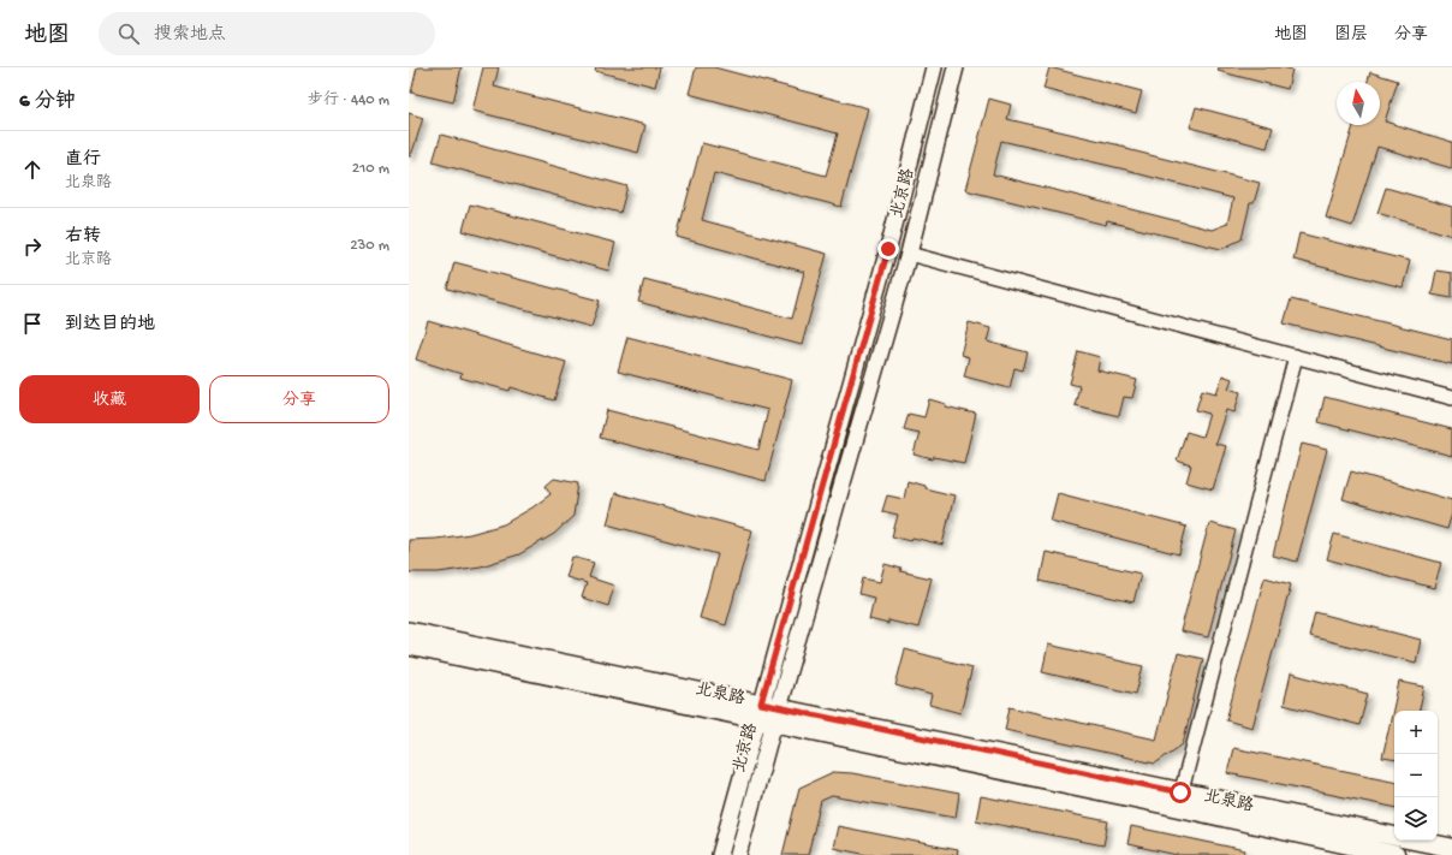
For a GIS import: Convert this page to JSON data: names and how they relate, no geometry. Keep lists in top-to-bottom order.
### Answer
{
  "streets": {
    "main road": ["北泉路"],
    "street": ["北京路"]
  },
  "crossings": [
    ["北京路", "北泉路"]
  ],
  "north": "top",
  "page": {
    "header": "地图",
    "search": "搜索地点",
    "nav": ["地图", "图层", "分享"],
    "heading": ["6 分钟", "步行 · 440 m"],
    "list": [
      ["直行", "北泉路", "210 m"],
      ["右转", "北京路", "230 m"],
      "到达目的地"
    ],
    "buttons": ["收藏", "分享"],
    "map_buttons": ["+", "−"]
  }
}
